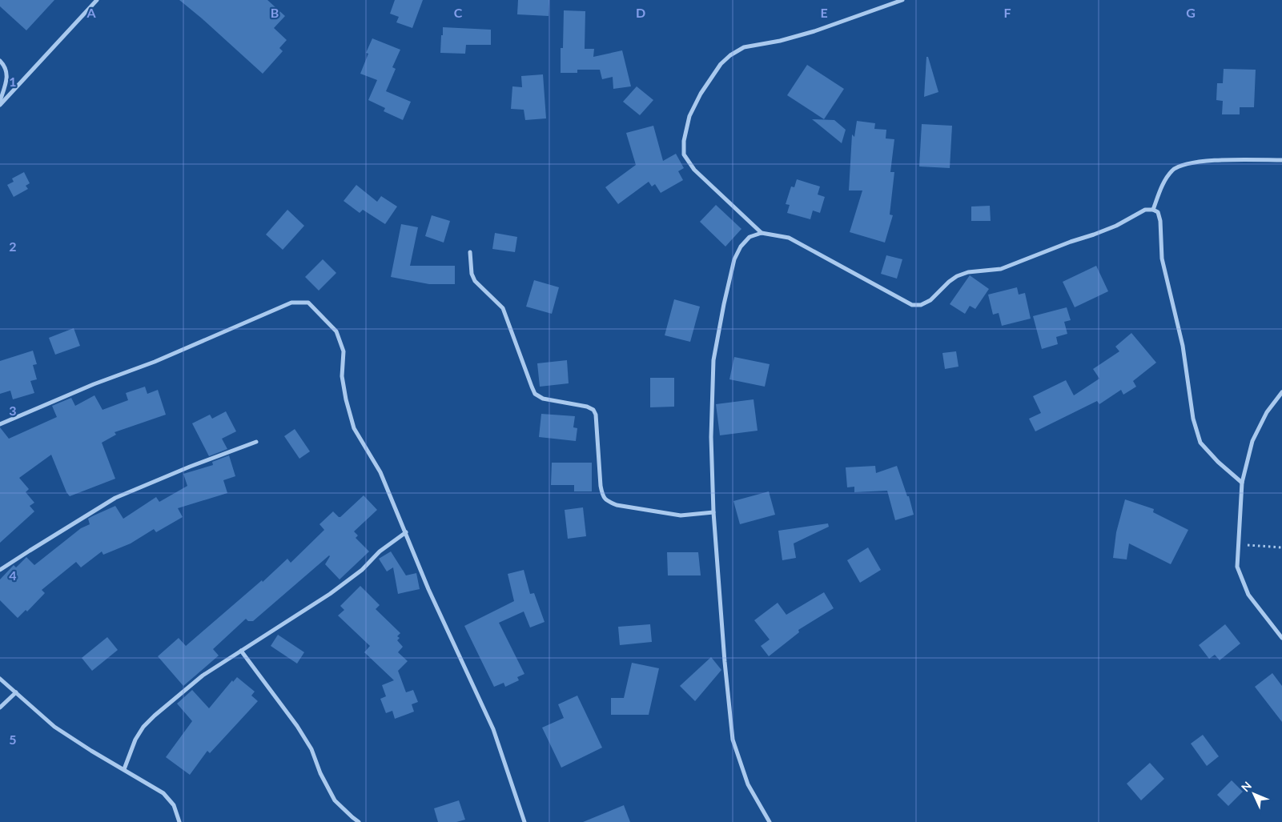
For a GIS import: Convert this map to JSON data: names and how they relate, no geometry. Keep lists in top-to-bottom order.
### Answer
{
  "north": "top left",
  "grid": {
    "columns": [
      "A",
      "B",
      "C",
      "D",
      "E",
      "F",
      "G"
    ],
    "rows": [
      "1",
      "2",
      "3",
      "4",
      "5"
    ]
  }
}
